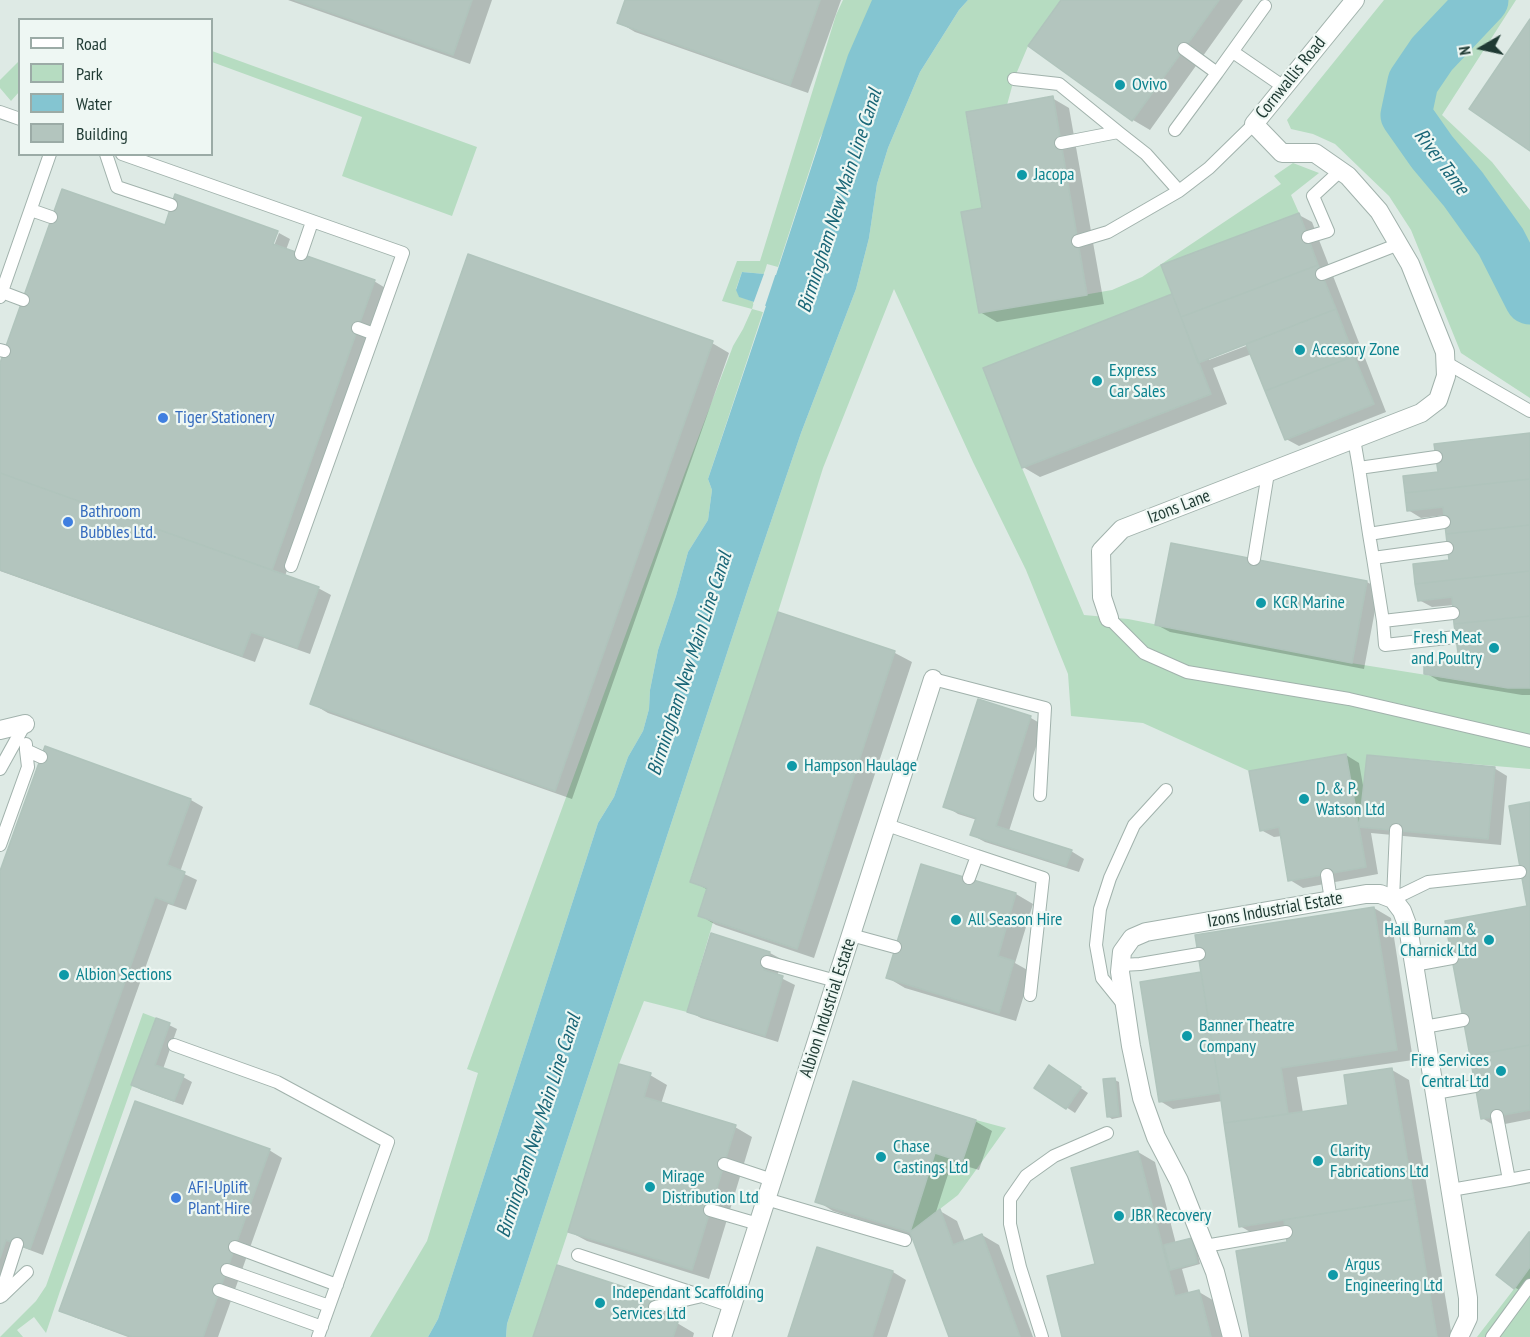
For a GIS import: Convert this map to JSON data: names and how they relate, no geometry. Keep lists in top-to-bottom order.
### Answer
{
  "streets": {
    "street": [
      "Cornwallis Road",
      "Izons Lane",
      "Izons Industrial Estate",
      "Albion Industrial Estate"
    ]
  },
  "crossings": [
    ["Cornwallis Road", "Izons Lane"]
  ],
  "water": ["River Tame", "Birmingham New Main Line Canal"],
  "places": [
    "Ovivo",
    "Jacopa",
    "Accesory Zone",
    "Express Car Sales",
    "Tiger Stationery",
    "Bathroom Bubbles Ltd.",
    "KCR Marine",
    "Fresh Meat and Poultry",
    "Hampson Haulage",
    "D. & P. Watson Ltd",
    "All Season Hire",
    "Hall Burnam & Charnick Ltd",
    "Albion Sections",
    "Banner Theatre Company",
    "Fire Services Central Ltd",
    "Chase Castings Ltd",
    "Clarity Fabrications Ltd",
    "Mirage Distribution Ltd",
    "AFI-Uplift Plant Hire",
    "JBR Recovery",
    "Argus Engineering Ltd",
    "Independant Scaffolding Services Ltd"
  ],
  "legend": [
    "Road",
    "Park",
    "Water",
    "Building"
  ],
  "north": "left"
}
